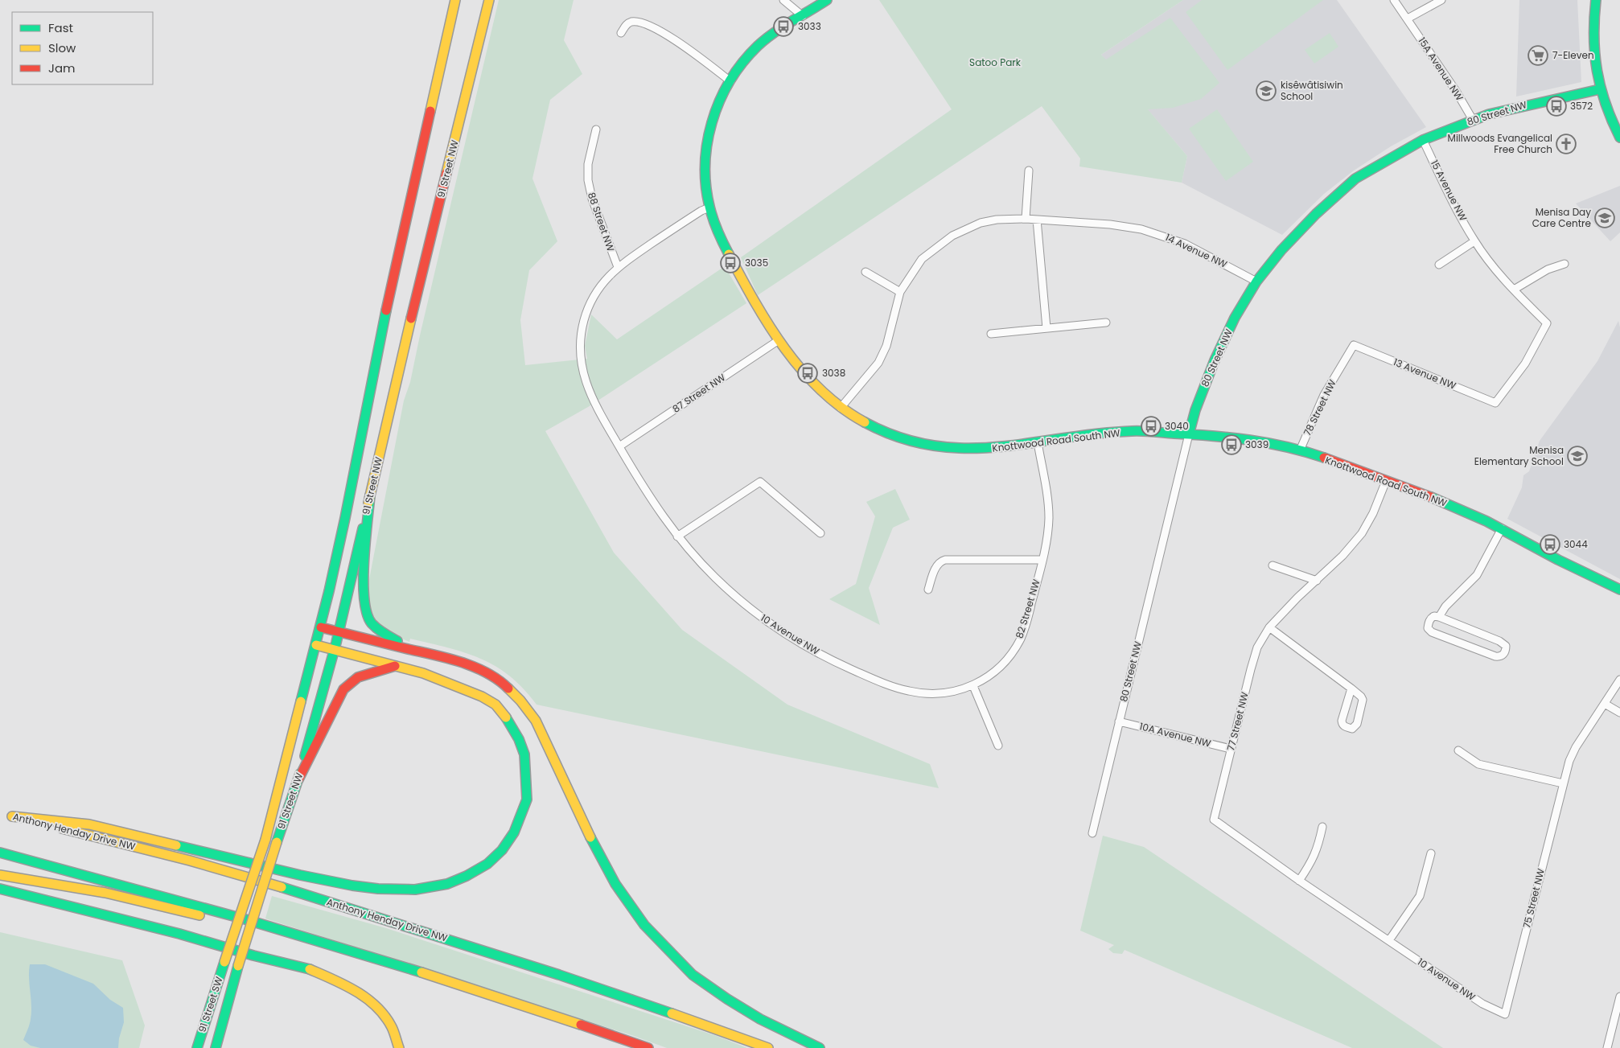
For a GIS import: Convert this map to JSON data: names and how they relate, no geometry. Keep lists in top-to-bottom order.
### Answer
{
  "streets": {
    "main road": [
      "80 Street NW",
      "91 Street NW",
      "Knottwood Road South NW",
      "Anthony Henday Drive NW",
      "91 Street SW"
    ],
    "street": [
      "15A Avenue NW",
      "15 Avenue NW",
      "88 Street NW",
      "14 Avenue NW",
      "13 Avenue NW",
      "87 Street NW",
      "78 Street NW",
      "82 Street NW",
      "10 Avenue NW",
      "77 Street NW",
      "10A Avenue NW",
      "75 Street NW"
    ]
  },
  "crossings": [
    ["15A Avenue NW", "80 Street NW"],
    ["80 Street NW", "15 Avenue NW"],
    ["80 Street NW", "14 Avenue NW"],
    ["80 Street NW", "Knottwood Road South NW"],
    ["80 Street NW", "10A Avenue NW"],
    ["91 Street NW", "91 Street SW"],
    ["15 Avenue NW", "13 Avenue NW"],
    ["88 Street NW", "Knottwood Road South NW"],
    ["88 Street NW", "10 Avenue NW"],
    ["14 Avenue NW", "Knottwood Road South NW"],
    ["13 Avenue NW", "78 Street NW"],
    ["87 Street NW", "Knottwood Road South NW"],
    ["87 Street NW", "10 Avenue NW"],
    ["78 Street NW", "Knottwood Road South NW"],
    ["Knottwood Road South NW", "82 Street NW"],
    ["Knottwood Road South NW", "77 Street NW"],
    ["82 Street NW", "10 Avenue NW"],
    ["10 Avenue NW", "77 Street NW"],
    ["10 Avenue NW", "75 Street NW"],
    ["77 Street NW", "10A Avenue NW"]
  ],
  "parks": ["Satoo Park"],
  "places": {
    "bus stop": [
      "3033",
      "3572",
      "3035",
      "3038",
      "3040",
      "3039",
      "3044"
    ],
    "supermarket": ["7-Eleven"],
    "school or university": ["kisêwâtisiwin School", "Menisa Day Care Centre", "Menisa Elementary School"],
    "church": ["Millwoods Evangelical Free Church"]
  },
  "legend": ["Fast", "Slow", "Jam"]
}
